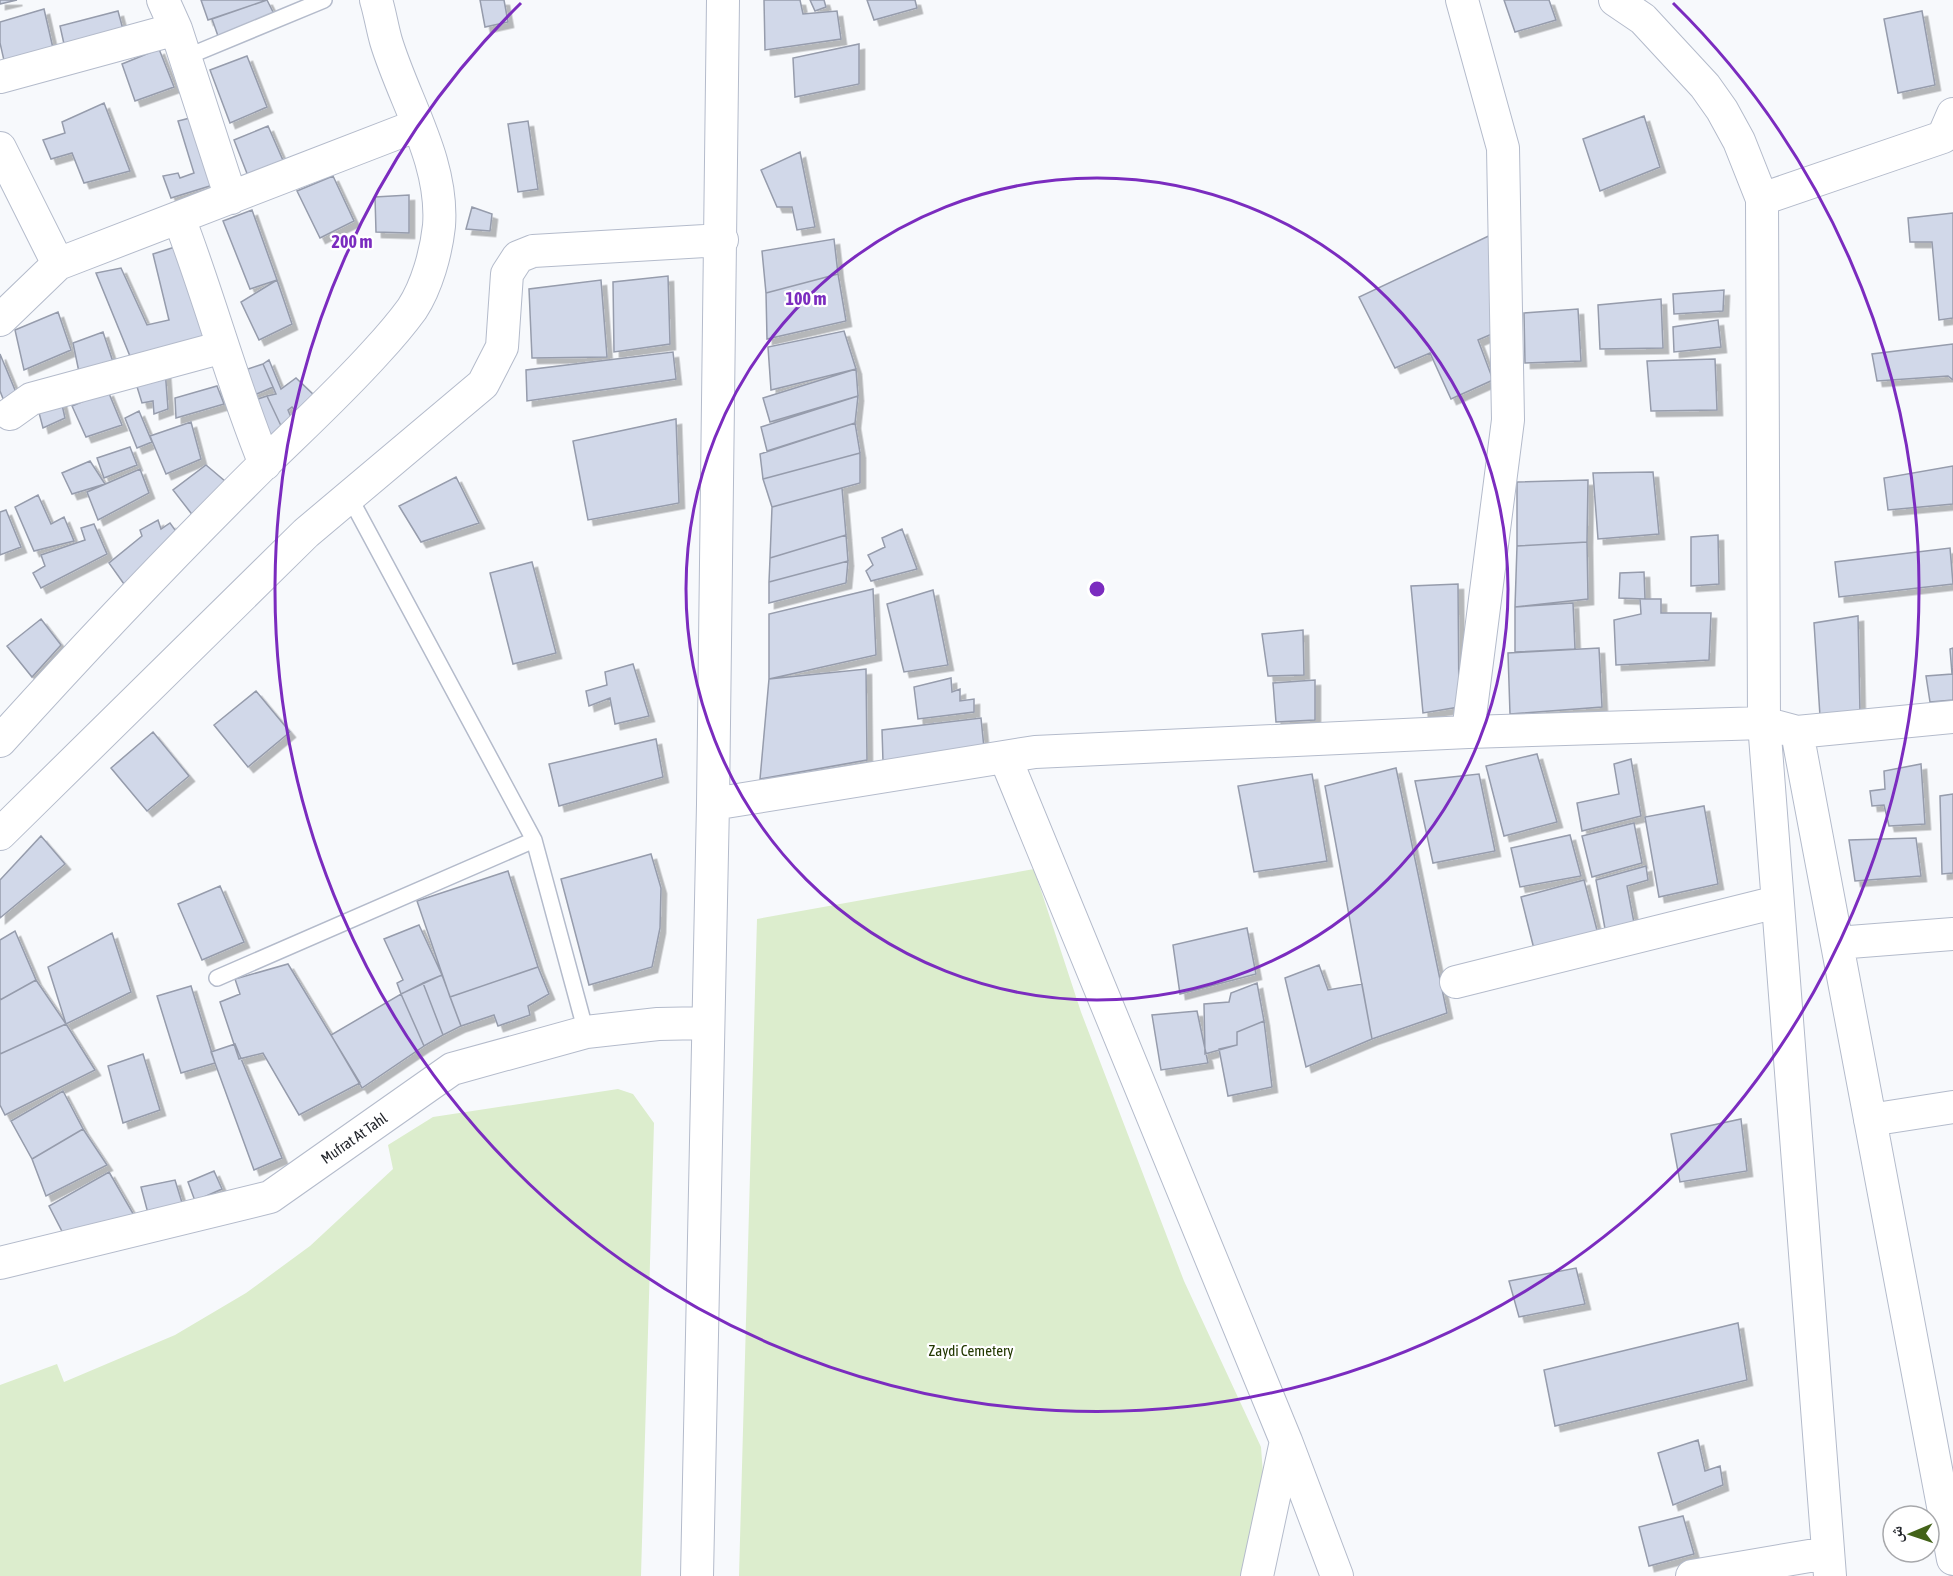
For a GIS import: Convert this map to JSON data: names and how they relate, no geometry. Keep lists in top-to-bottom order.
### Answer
{
  "streets": {
    "street": ["Mufrat At Tahl"]
  },
  "parks": ["Zaydi Cemetery"],
  "north": "left",
  "rings": ["200 m", "100 m"]
}
